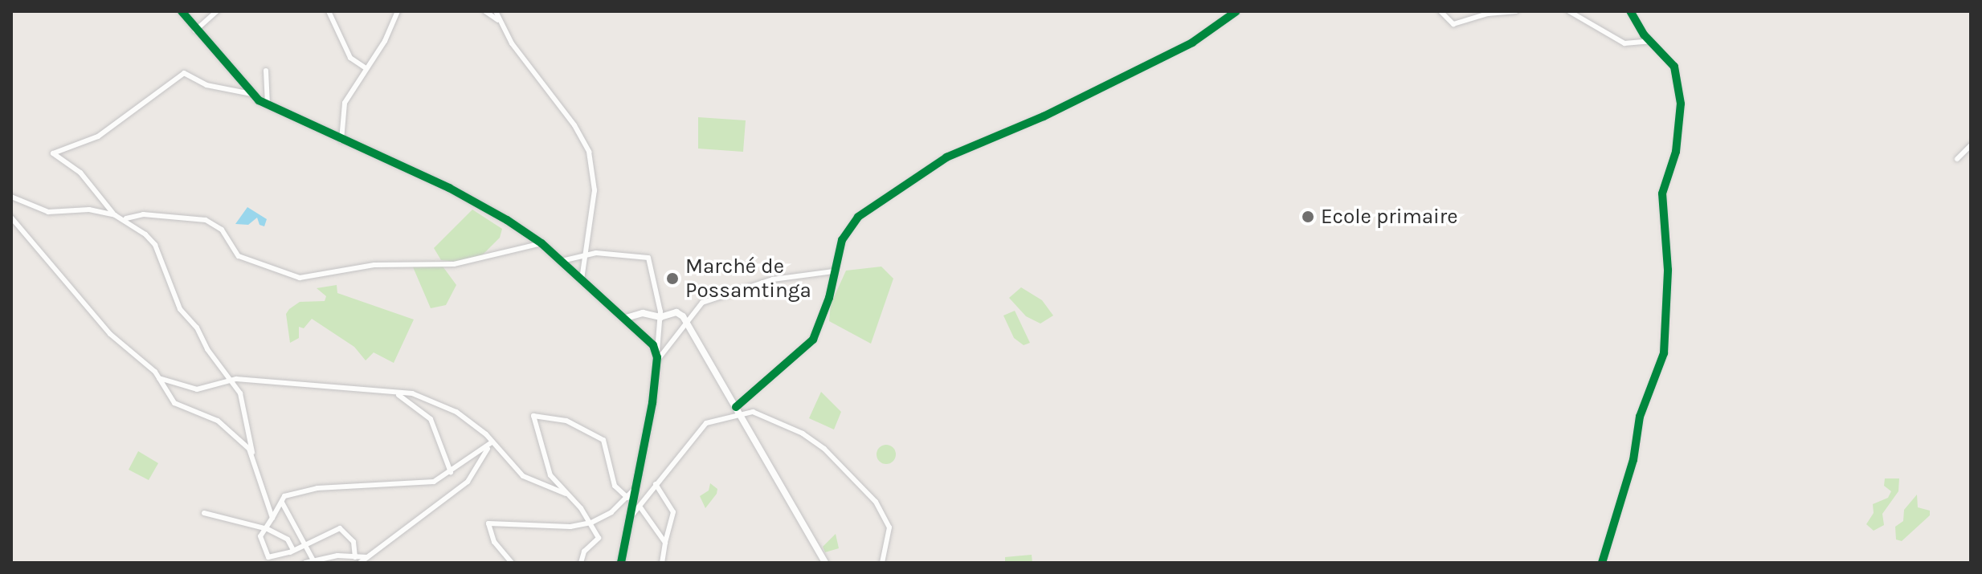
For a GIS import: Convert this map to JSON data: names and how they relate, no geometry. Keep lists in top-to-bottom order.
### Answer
{
  "places": ["Ecole primaire", "Marché de Possamtinga"]
}
